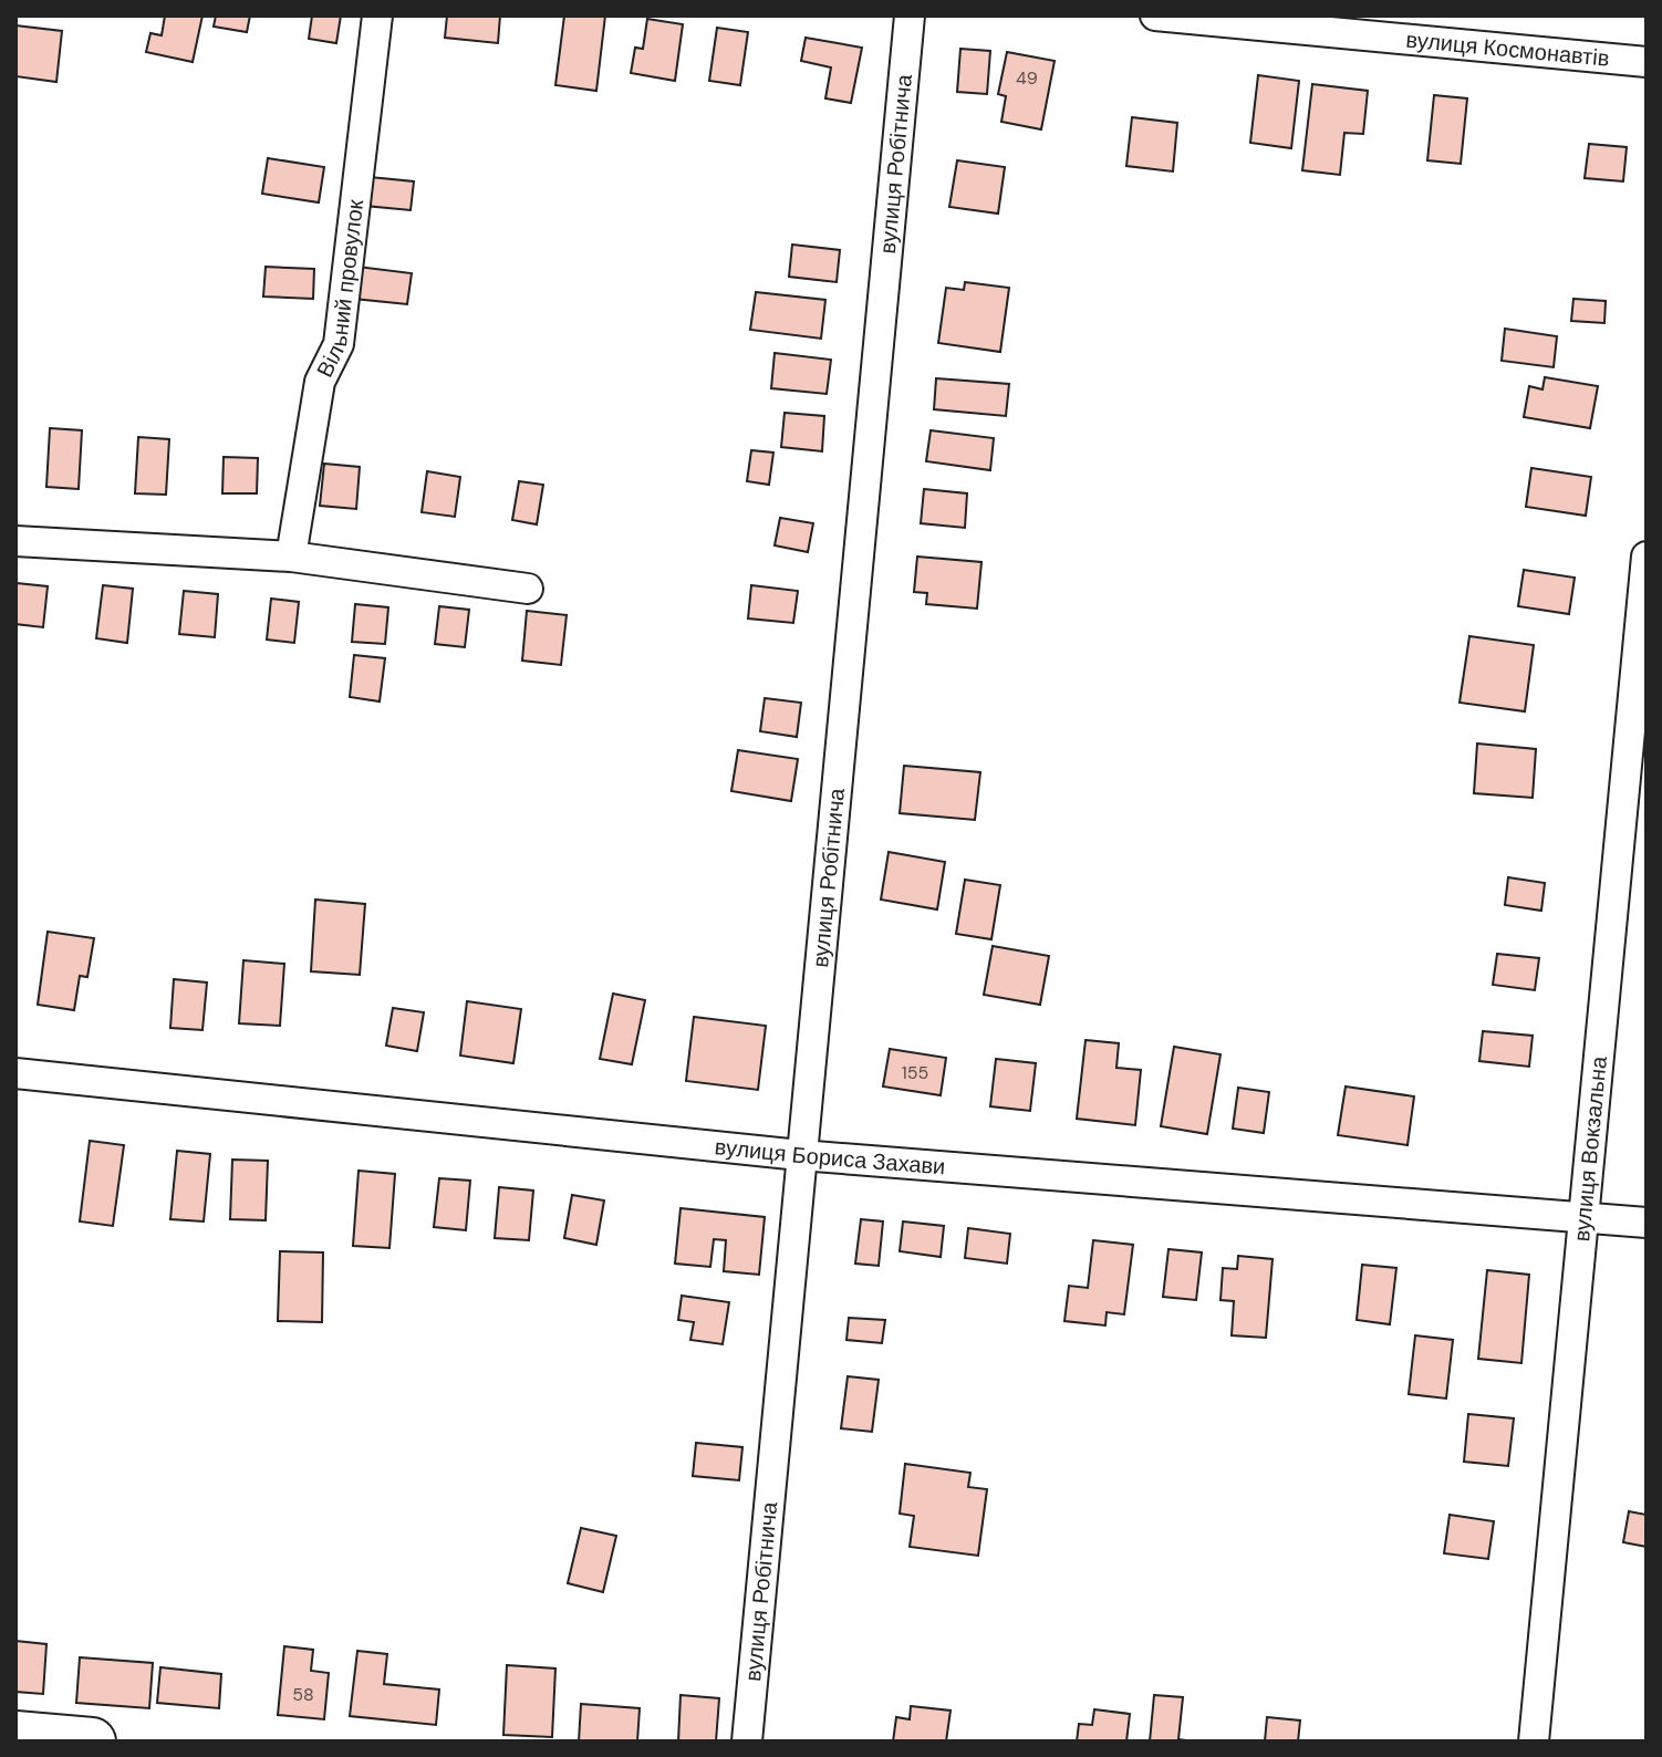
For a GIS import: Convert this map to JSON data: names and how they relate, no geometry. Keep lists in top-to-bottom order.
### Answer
{
  "streets": {
    "street": [
      "вулиця Космонавтів",
      "вулиця Робітнича",
      "Вільний провулок",
      "вулиця Вокзальна",
      "вулиця Бориса Захави"
    ]
  },
  "crossings": [
    ["вулиця Робітнича", "вулиця Бориса Захави"],
    ["вулиця Вокзальна", "вулиця Бориса Захави"]
  ],
  "house_numbers": ["49", "155", "58"]
}
